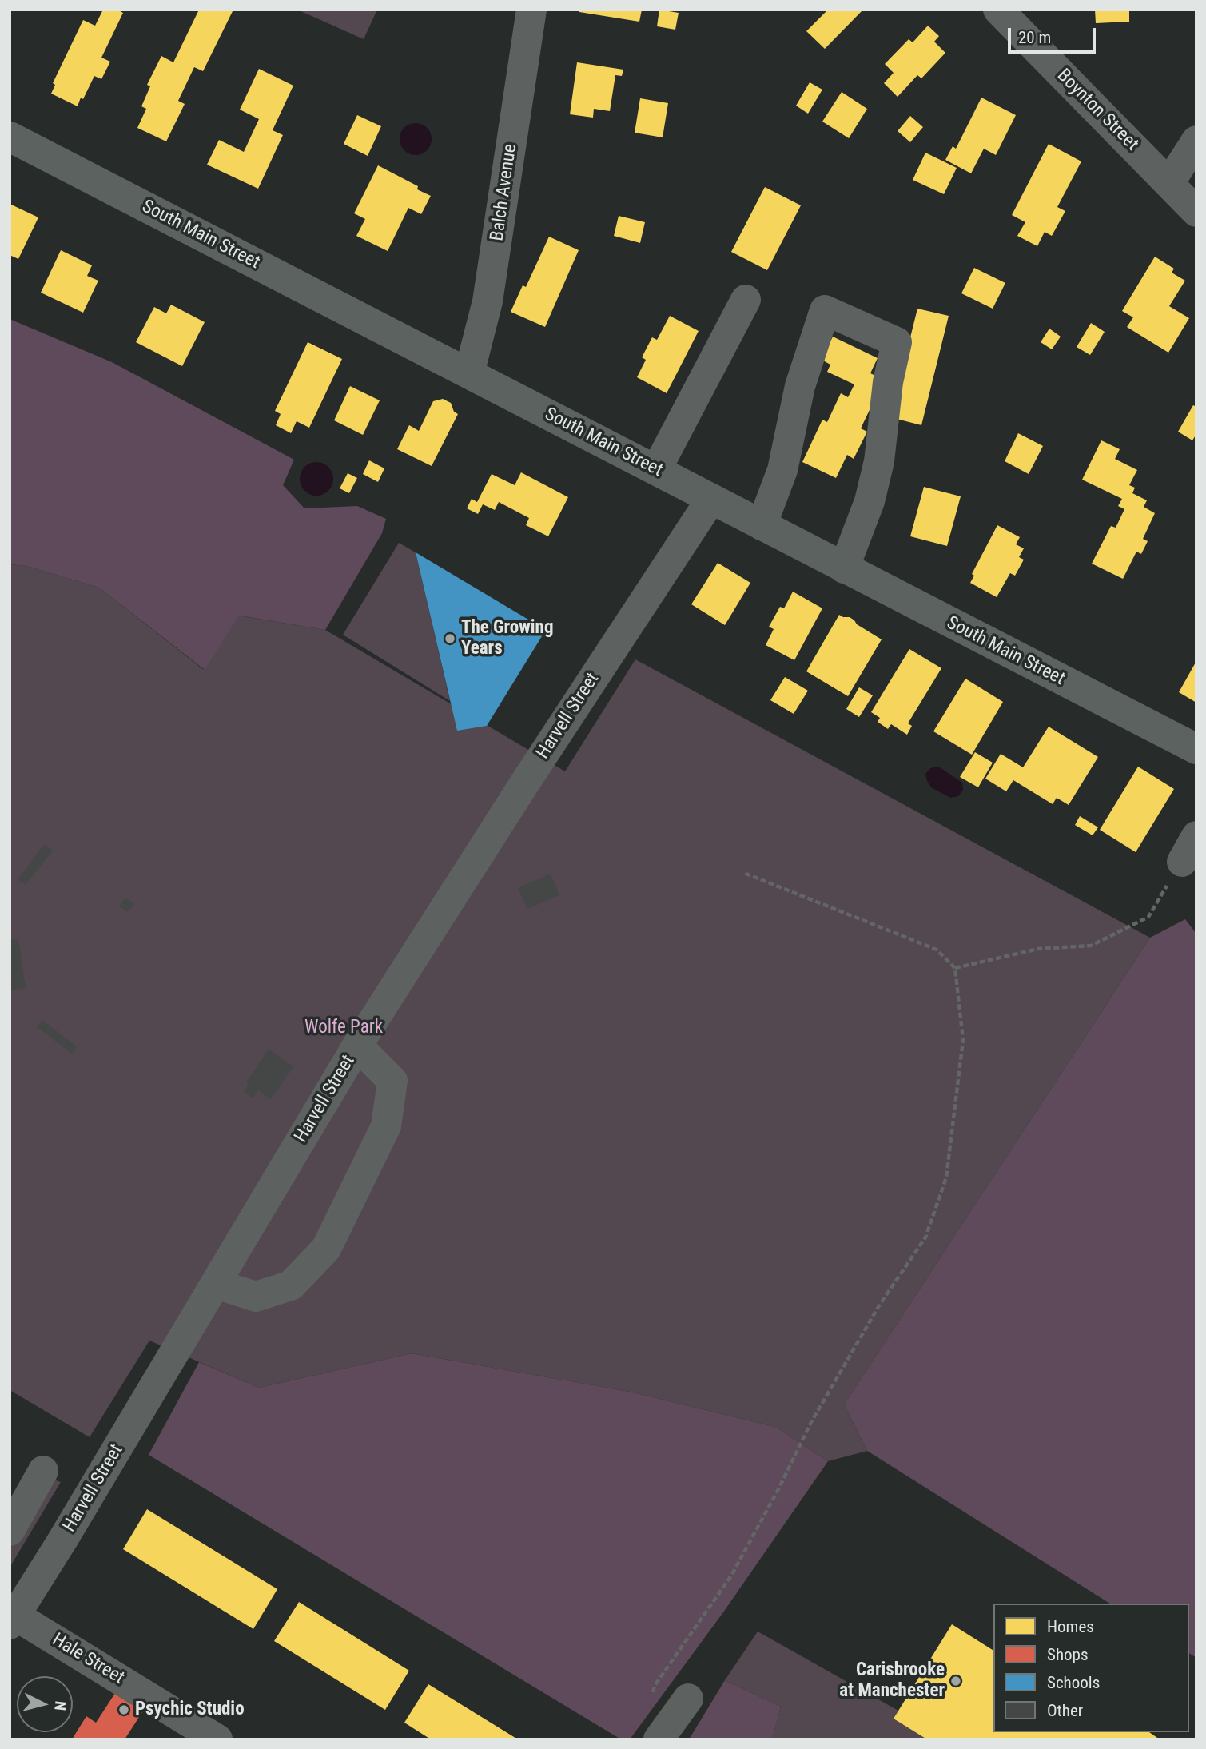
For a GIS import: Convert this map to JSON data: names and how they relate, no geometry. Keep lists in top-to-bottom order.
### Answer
{
  "streets": {
    "main road": ["South Main Street"],
    "street": [
      "Boynton Street",
      "Balch Avenue",
      "Harvell Street",
      "Hale Street"
    ]
  },
  "crossings": [
    ["Balch Avenue", "South Main Street"],
    ["South Main Street", "Harvell Street"],
    ["Harvell Street", "Hale Street"]
  ],
  "parks": ["Wolfe Park"],
  "places": ["The Growing Years", "Carisbrooke at Manchester", "Psychic Studio"],
  "legend": [
    "Homes",
    "Shops",
    "Schools",
    "Other"
  ],
  "scale_bar": "20 m",
  "north": "right"
}
